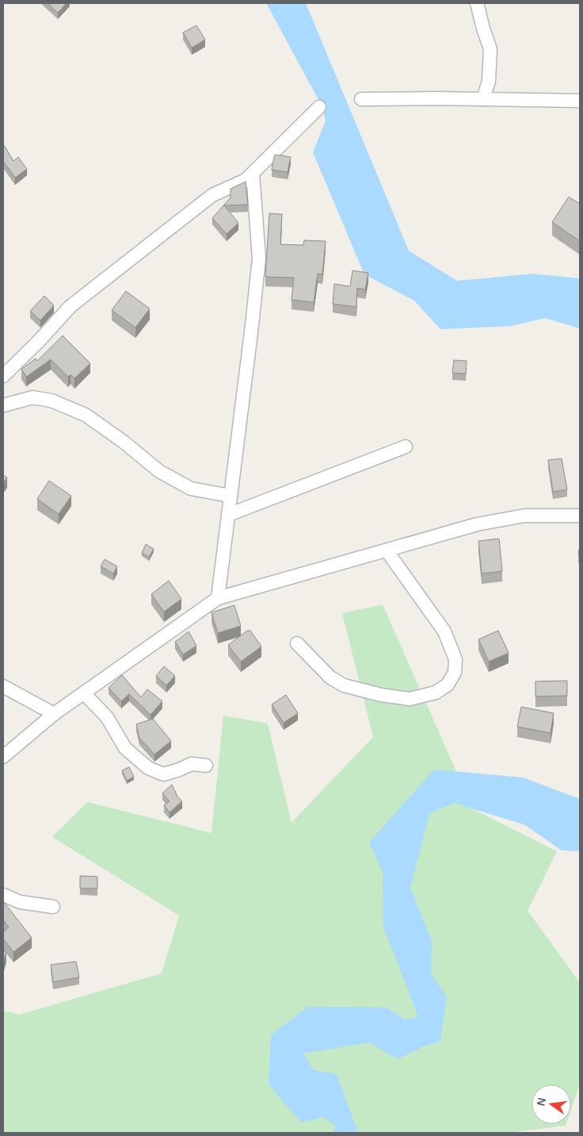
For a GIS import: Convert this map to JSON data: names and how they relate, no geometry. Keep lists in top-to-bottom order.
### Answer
{
  "north": "left"
}
